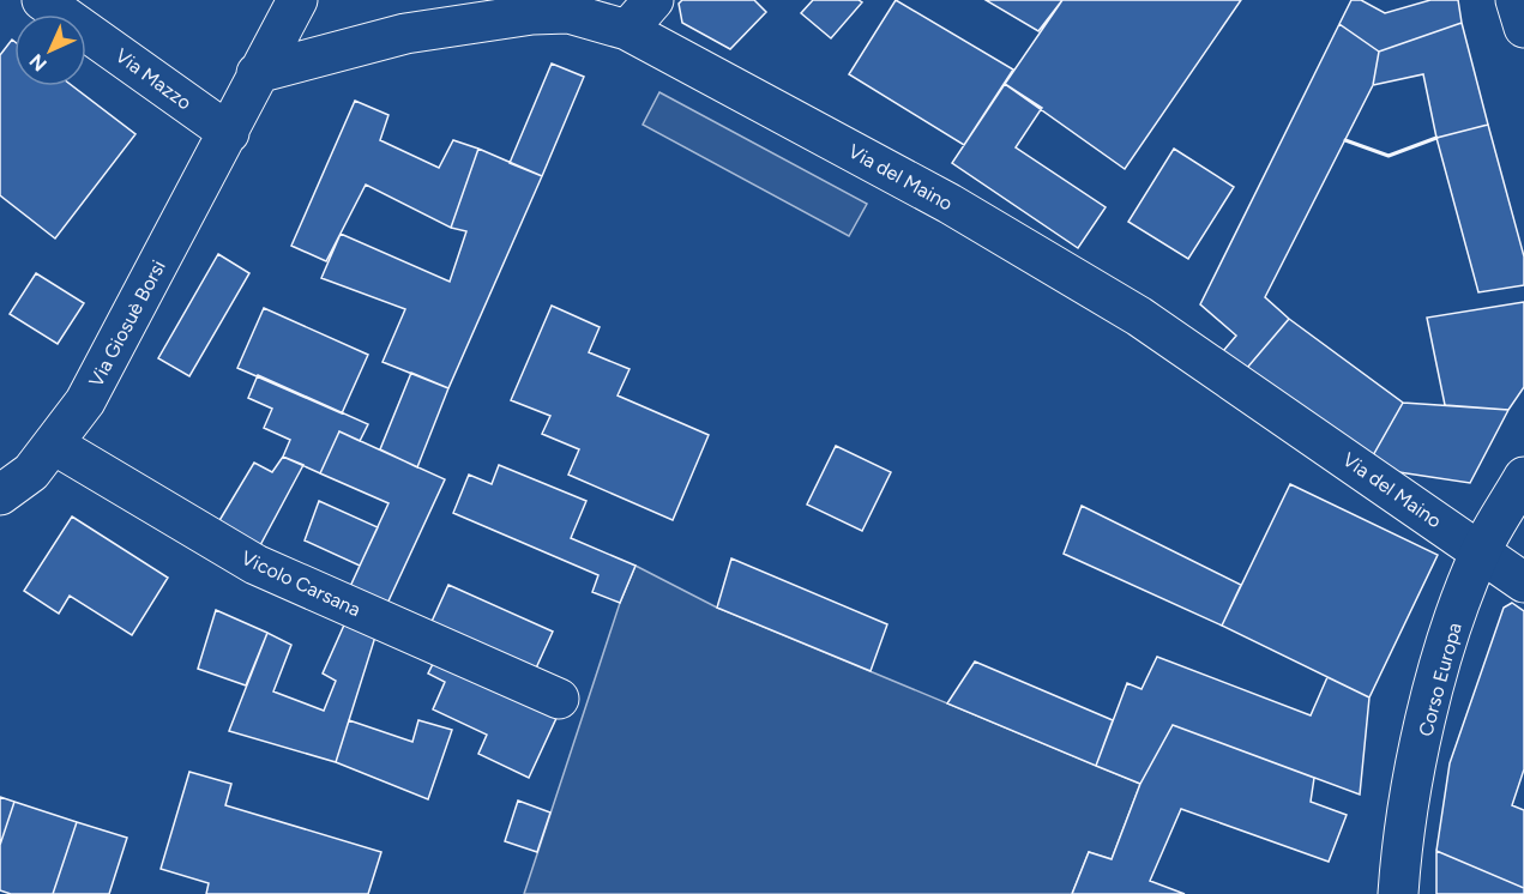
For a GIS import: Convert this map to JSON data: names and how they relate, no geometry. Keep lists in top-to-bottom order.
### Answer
{
  "streets": {
    "street": [
      "Via Mazzo",
      "Via del Maino",
      "Via Giosuè Borsi",
      "Vicolo Carsana",
      "Corso Europa"
    ]
  },
  "crossings": [
    ["Via Mazzo", "Via Giosuè Borsi"],
    ["Via del Maino", "Via Giosuè Borsi"],
    ["Via del Maino", "Corso Europa"],
    ["Via Giosuè Borsi", "Vicolo Carsana"]
  ],
  "north": "bottom left"
}
